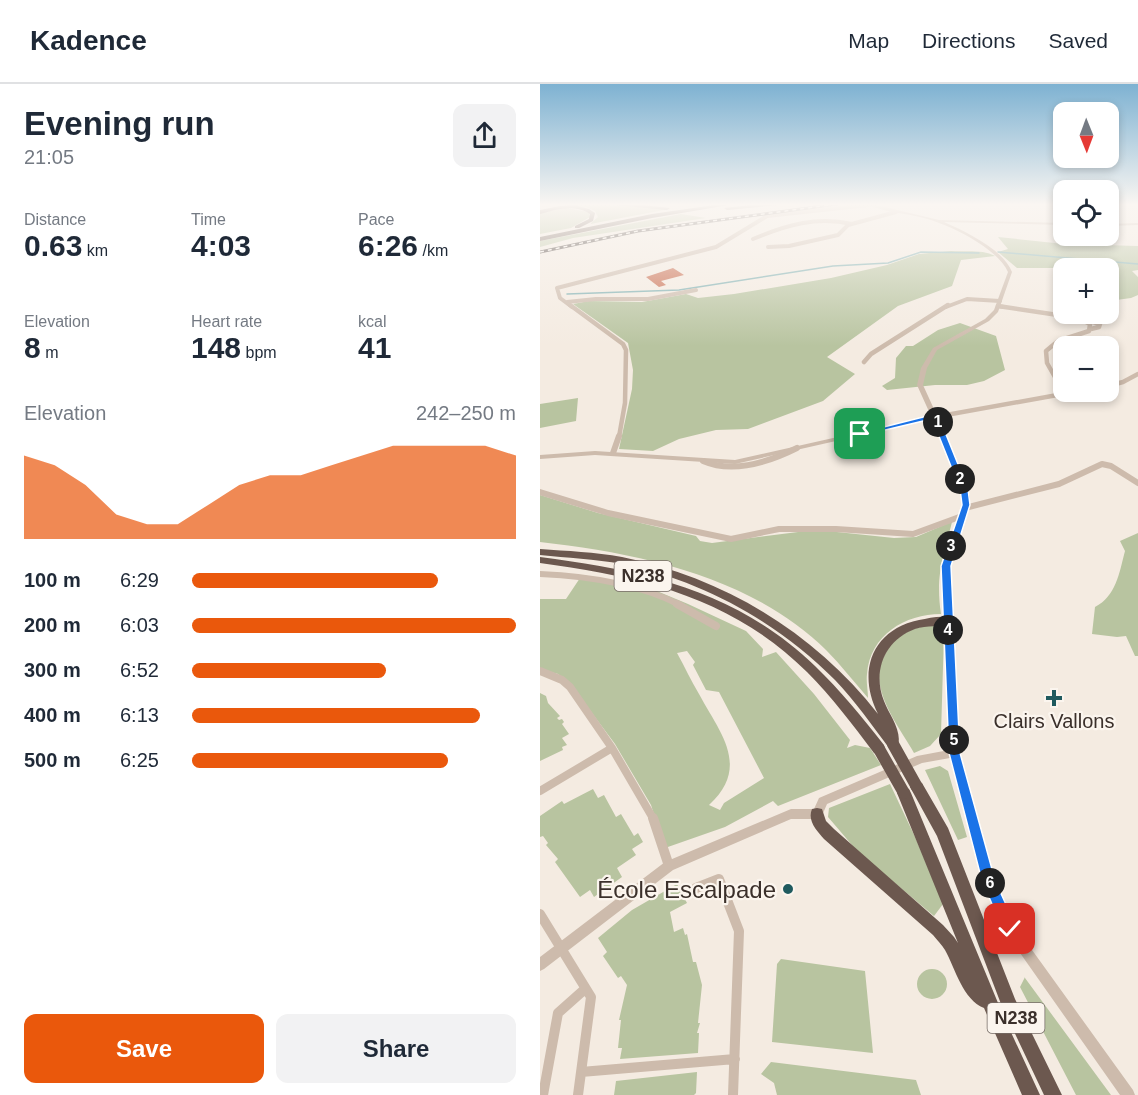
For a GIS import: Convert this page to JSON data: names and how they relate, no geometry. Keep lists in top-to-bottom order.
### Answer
{
  "streets": {
    "highway": ["N238"]
  },
  "places": {
    "health": ["Clairs Vallons"],
    "other": ["École Escalpade"]
  },
  "north": "bottom",
  "page": {
    "header": "Kadence",
    "nav": ["Map", "Directions", "Saved"],
    "heading": ["Evening run", "21:05"],
    "map_buttons": ["+", "−"],
    "stats": [
      ["Distance", "0.63 km"],
      ["Time", "4:03"],
      ["Pace", "6:26 /km"],
      ["Elevation", "8 m"],
      ["Heart rate", "148 bpm"],
      ["kcal", "41"]
    ],
    "chart": ["Elevation", "242–250 m"],
    "pins": [
      "1",
      "2",
      "3",
      "4",
      "5",
      "6"
    ],
    "list": [
      {
        "name": "100 m",
        "note": "6:29"
      },
      {
        "name": "200 m",
        "note": "6:03"
      },
      {
        "name": "300 m",
        "note": "6:52"
      },
      {
        "name": "400 m",
        "note": "6:13"
      },
      {
        "name": "500 m",
        "note": "6:25"
      }
    ],
    "buttons": ["Save", "Share"]
  }
}
